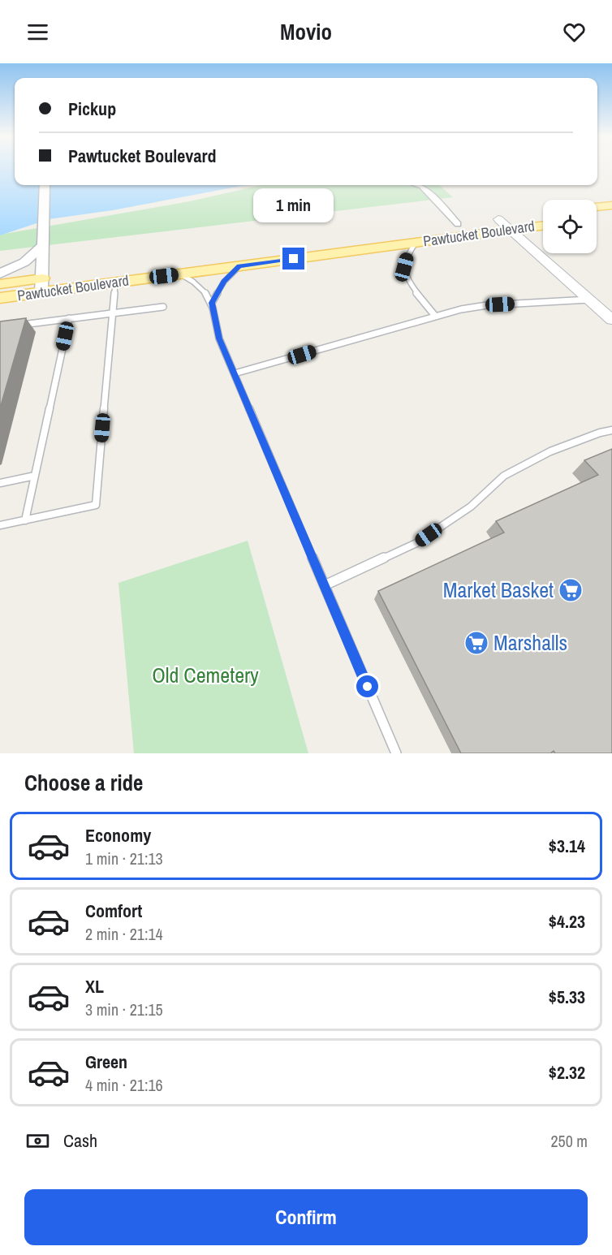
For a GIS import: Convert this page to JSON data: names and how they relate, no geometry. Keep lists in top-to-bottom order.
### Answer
{
  "streets": {
    "main road": ["Pawtucket Boulevard"]
  },
  "parks": ["Old Cemetery"],
  "places": {
    "supermarket": ["Market Basket", "Marshalls"]
  },
  "page": {
    "header": "Movio",
    "banner": ["Pickup", "Pawtucket Boulevard"],
    "bubble": "1 min",
    "heading": "Choose a ride",
    "list": [
      {
        "name": "Economy",
        "note": "1 min · 21:13",
        "value": "$3.14"
      },
      {
        "name": "Comfort",
        "note": "2 min · 21:14",
        "value": "$4.23"
      },
      {
        "name": "XL",
        "note": "3 min · 21:15",
        "value": "$5.33"
      },
      {
        "name": "Green",
        "note": "4 min · 21:16",
        "value": "$2.32"
      }
    ],
    "pay": ["Cash", "250 m"],
    "buttons": "Confirm"
  }
}
